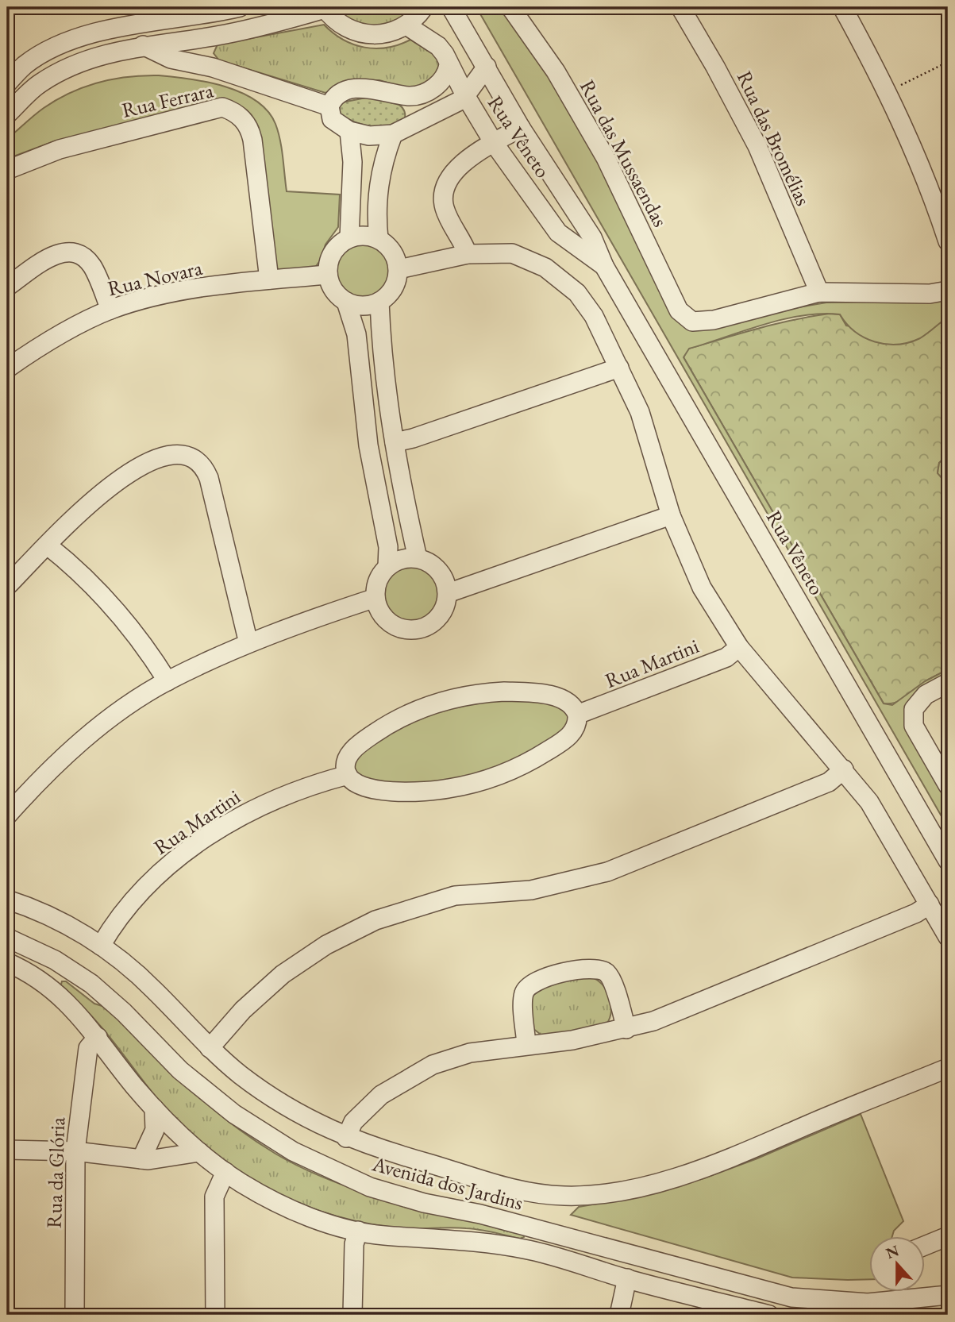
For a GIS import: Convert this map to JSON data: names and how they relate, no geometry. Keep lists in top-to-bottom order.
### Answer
{
  "streets": {
    "street": [
      "Rua Ferrara",
      "Rua Vêneto",
      "Rua das Bromélias",
      "Rua das Mussaendas",
      "Rua Novara",
      "Rua Martini",
      "Rua da Glória",
      "Avenida dos Jardins"
    ]
  },
  "crossings": [
    ["Rua Ferrara", "Rua Novara"],
    ["Rua das Bromélias", "Rua das Mussaendas"]
  ],
  "north": "top"
}
